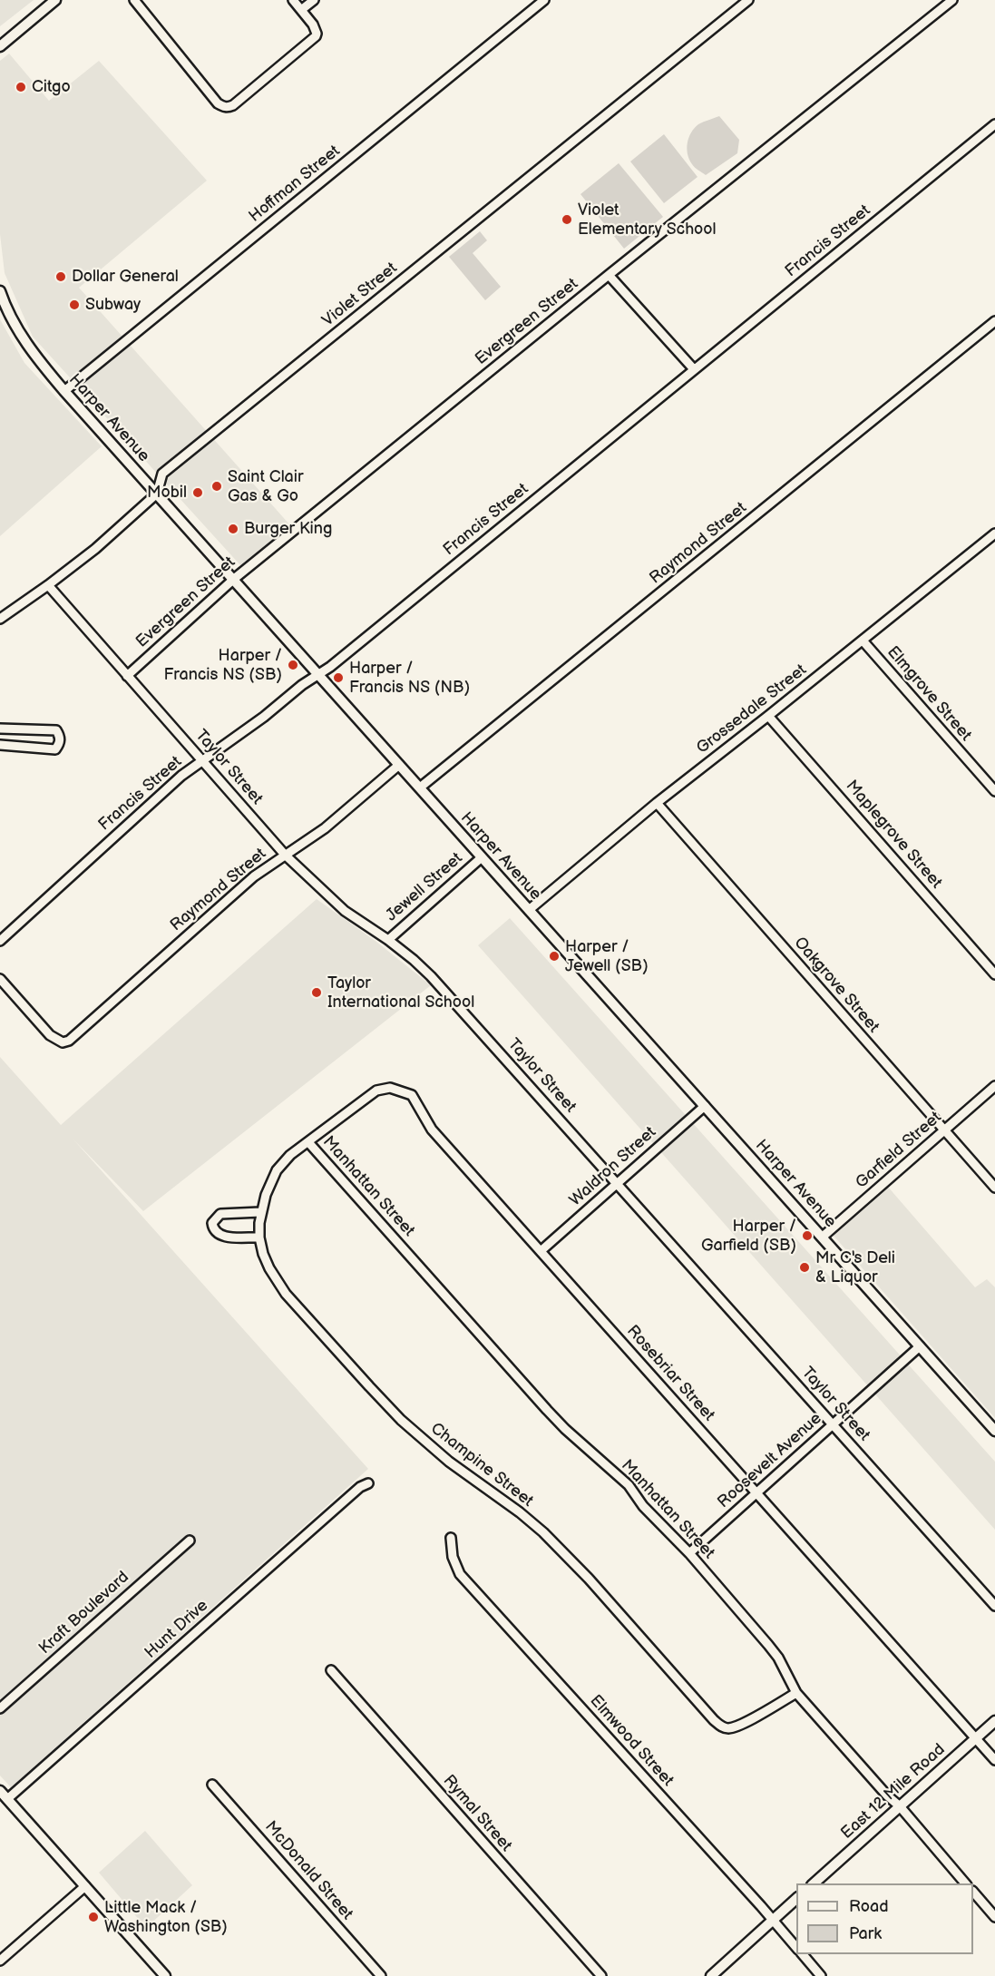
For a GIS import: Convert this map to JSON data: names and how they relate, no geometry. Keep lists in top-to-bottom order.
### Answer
{
  "streets": {
    "main road": ["Harper Avenue", "East 12 Mile Road"],
    "street": [
      "Hoffman Street",
      "Francis Street",
      "Violet Street",
      "Evergreen Street",
      "Raymond Street",
      "Elmgrove Street",
      "Grossedale Street",
      "Taylor Street",
      "Maplegrove Street",
      "Jewell Street",
      "Oakgrove Street",
      "Garfield Street",
      "Waldron Street",
      "Manhattan Street",
      "Rosebriar Street",
      "Roosevelt Avenue",
      "Champine Street",
      "Kraft Boulevard",
      "Hunt Drive",
      "Elmwood Street",
      "Rymal Street",
      "McDonald Street"
    ]
  },
  "crossings": [
    ["Hoffman Street", "Harper Avenue"],
    ["Francis Street", "Harper Avenue"],
    ["Francis Street", "Taylor Street"],
    ["Violet Street", "Harper Avenue"],
    ["Violet Street", "Taylor Street"],
    ["Evergreen Street", "Harper Avenue"],
    ["Evergreen Street", "Taylor Street"],
    ["Harper Avenue", "Raymond Street"],
    ["Harper Avenue", "Grossedale Street"],
    ["Harper Avenue", "Jewell Street"],
    ["Harper Avenue", "Garfield Street"],
    ["Harper Avenue", "Waldron Street"],
    ["Harper Avenue", "Roosevelt Avenue"],
    ["Raymond Street", "Taylor Street"],
    ["Elmgrove Street", "Grossedale Street"],
    ["Grossedale Street", "Maplegrove Street"],
    ["Grossedale Street", "Oakgrove Street"],
    ["Taylor Street", "Jewell Street"],
    ["Taylor Street", "Waldron Street"],
    ["Taylor Street", "Roosevelt Avenue"],
    ["Oakgrove Street", "Garfield Street"],
    ["Waldron Street", "Rosebriar Street"],
    ["Manhattan Street", "Rosebriar Street"],
    ["Manhattan Street", "Roosevelt Avenue"],
    ["Manhattan Street", "Champine Street"],
    ["Manhattan Street", "East 12 Mile Road"],
    ["Rosebriar Street", "Roosevelt Avenue"],
    ["Rosebriar Street", "Champine Street"],
    ["Rosebriar Street", "East 12 Mile Road"]
  ],
  "places": [
    "Citgo",
    "Violet Elementary School",
    "Dollar General",
    "Subway",
    "Saint Clair Gas & Go",
    "Mobil",
    "Burger King",
    "Harper / Francis NS (SB)",
    "Harper / Francis NS (NB)",
    "Harper / Jewell (SB)",
    "Taylor International School",
    "Harper / Garfield (SB)",
    "Mr C's Deli & Liquor",
    "Little Mack / Washington (SB)"
  ],
  "legend": ["Road", "Park"]
}
